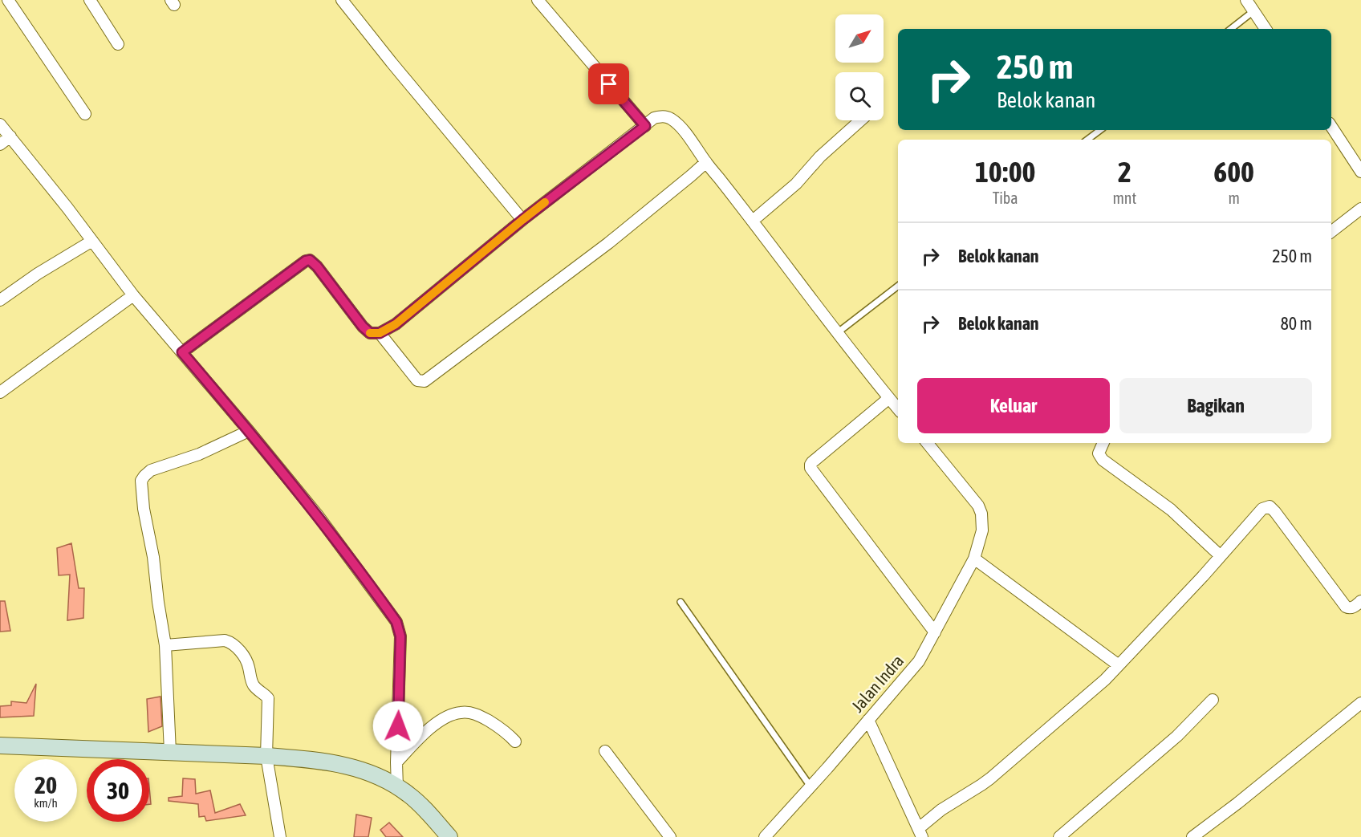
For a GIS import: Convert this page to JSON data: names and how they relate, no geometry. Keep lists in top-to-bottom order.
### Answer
{
  "streets": {
    "street": ["Jalan Indra"]
  },
  "north": "top right",
  "page": {
    "turn": ["250 m", "Belok kanan"],
    "eta": [
      "10:00",
      "Tiba",
      "2",
      "mnt",
      "600",
      "m"
    ],
    "list": [
      {
        "name": "Belok kanan",
        "value": "250 m"
      },
      {
        "name": "Belok kanan",
        "value": "80 m"
      }
    ],
    "buttons": ["Keluar", "Bagikan"],
    "speed": "20 km/h",
    "limit": "30"
  }
}
